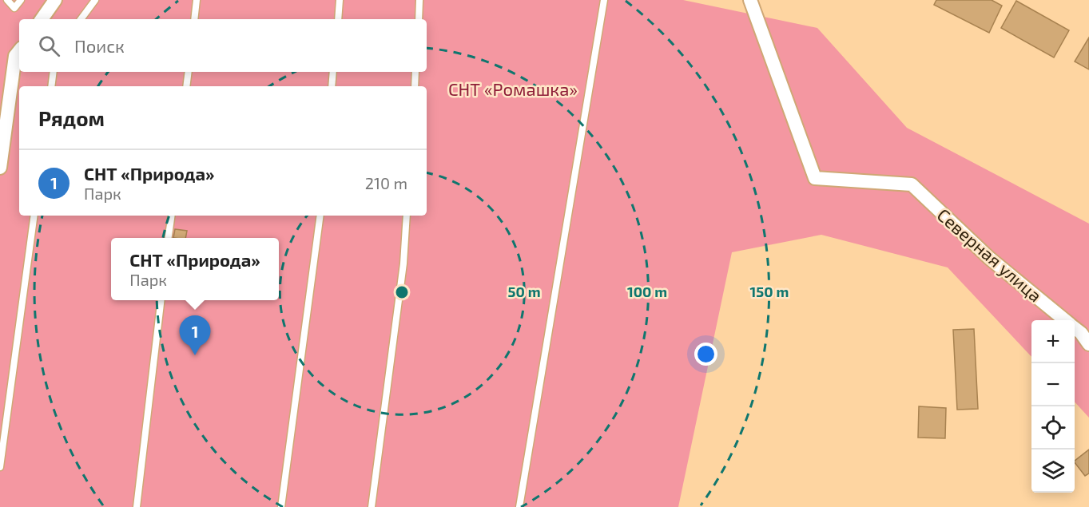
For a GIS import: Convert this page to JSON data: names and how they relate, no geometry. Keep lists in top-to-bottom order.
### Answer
{
  "streets": {
    "street": ["Северная улица"]
  },
  "parks": ["СНТ «Ромашка»"],
  "page": {
    "search": "Поиск",
    "heading": "Рядом",
    "list": [
      {
        "mark": "1",
        "name": "СНТ «Природа»",
        "note": "Парк",
        "value": "210 m"
      }
    ],
    "popup": ["СНТ «Природа»", "Парк"],
    "pins": "1",
    "map_buttons": ["+", "−"]
  },
  "rings": ["50 m", "100 m", "150 m"]
}
